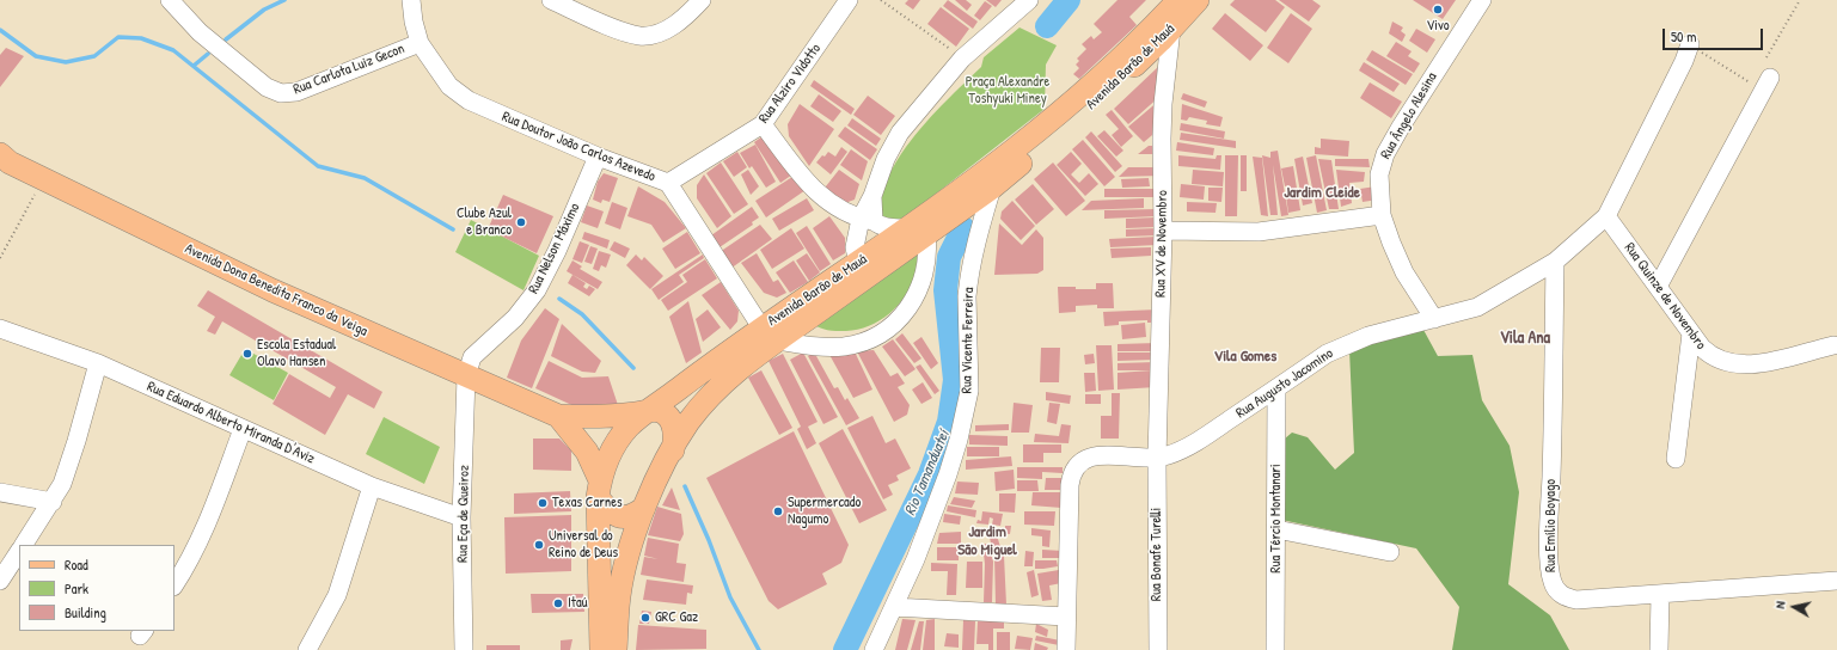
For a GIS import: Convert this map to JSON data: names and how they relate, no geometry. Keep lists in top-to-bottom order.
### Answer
{
  "streets": {
    "main road": ["Avenida Barão de Mauá", "Avenida Dona Benedita Franco da Veiga"],
    "street": [
      "Rua Carlota Luiz Gecon",
      "Rua Alziro Vidotto",
      "Rua Ângelo Alesina",
      "Rua Doutor João Carlos Azevedo",
      "Rua XV de Novembro",
      "Rua Nelson Máximo",
      "Rua Quinze de Novembro",
      "Rua Vicente Ferreira",
      "Rua Augusto Jacomino",
      "Rua Eduardo Alberto Miranda D'Aviz",
      "Rua Eça de Queiroz",
      "Rua Tércio Montanari",
      "Rua Emílio Boyago",
      "Rua Bonafe Turelli"
    ]
  },
  "crossings": [
    ["Avenida Barão de Mauá", "Rua Doutor João Carlos Azevedo"],
    ["Avenida Barão de Mauá", "Rua XV de Novembro"],
    ["Avenida Barão de Mauá", "Rua Vicente Ferreira"],
    ["Rua Carlota Luiz Gecon", "Rua Doutor João Carlos Azevedo"],
    ["Rua Alziro Vidotto", "Rua Doutor João Carlos Azevedo"],
    ["Rua Ângelo Alesina", "Rua Augusto Jacomino"],
    ["Rua Doutor João Carlos Azevedo", "Rua Nelson Máximo"],
    ["Rua XV de Novembro", "Rua Augusto Jacomino"],
    ["Rua XV de Novembro", "Rua Bonafe Turelli"],
    ["Rua Nelson Máximo", "Avenida Dona Benedita Franco da Veiga"],
    ["Rua Nelson Máximo", "Rua Eça de Queiroz"],
    ["Avenida Dona Benedita Franco da Veiga", "Rua Eça de Queiroz"],
    ["Rua Quinze de Novembro", "Rua Augusto Jacomino"],
    ["Rua Augusto Jacomino", "Rua Tércio Montanari"],
    ["Rua Augusto Jacomino", "Rua Emílio Boyago"],
    ["Rua Augusto Jacomino", "Rua Bonafe Turelli"],
    ["Rua Eduardo Alberto Miranda D'Aviz", "Rua Eça de Queiroz"]
  ],
  "districts": [
    "Jardim Cleide",
    "Vila Ana",
    "Vila Gomes",
    "Jardim São Miguel"
  ],
  "water": ["Rio Tamanduateí"],
  "parks": ["Praça Alexandre Toshyuki Miney"],
  "places": [
    "Vivo",
    "Clube Azul e Branco",
    "Escola Estadual Olavo Hansen",
    "Texas Carnes",
    "Supermercado Nagumo",
    "Universal do Reino de Deus",
    "Itaú",
    "GRC Gaz"
  ],
  "legend": ["Road", "Park", "Building"],
  "scale_bar": "50 m",
  "north": "left"
}
